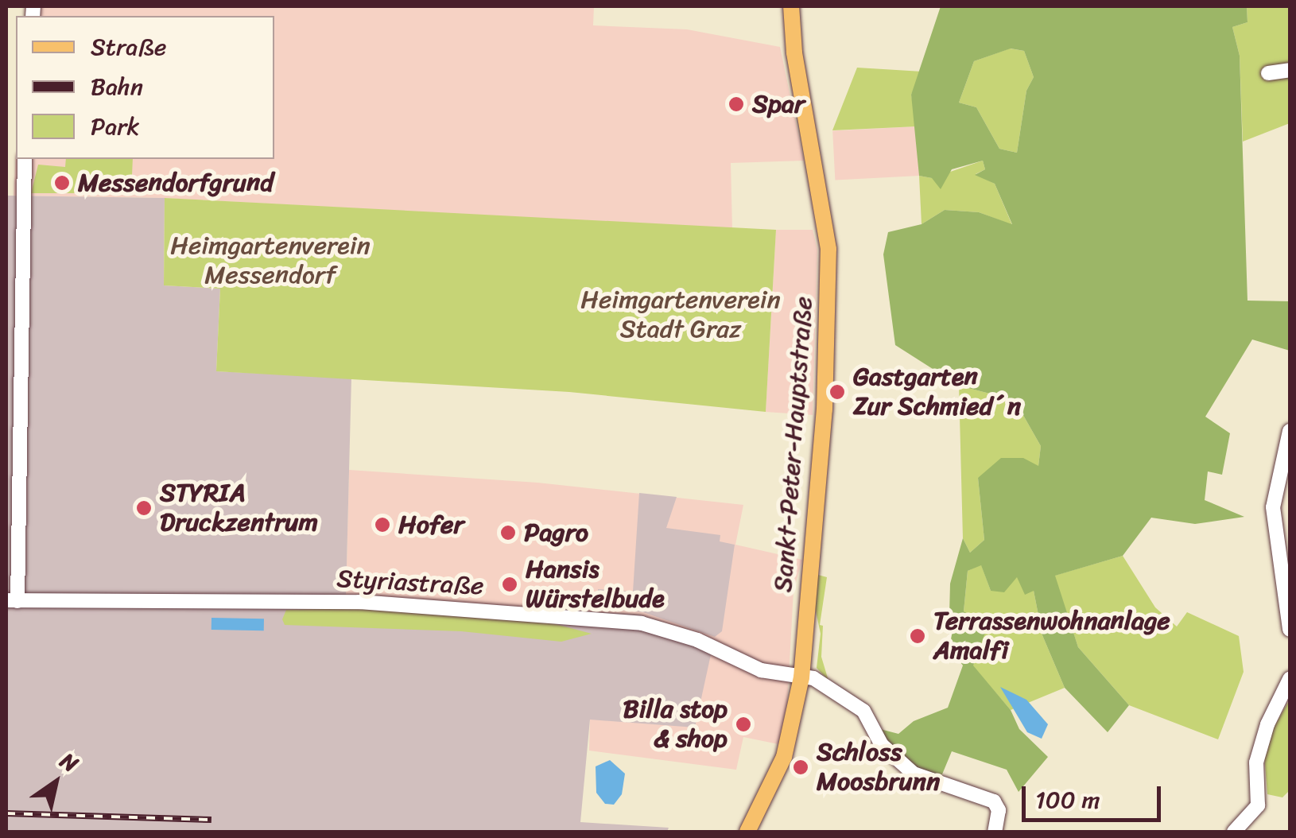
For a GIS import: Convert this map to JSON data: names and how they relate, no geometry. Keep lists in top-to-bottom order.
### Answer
{
  "streets": {
    "main road": ["Sankt-Peter-Hauptstraße"],
    "street": ["Styriastraße"]
  },
  "crossings": [
    ["Sankt-Peter-Hauptstraße", "Styriastraße"]
  ],
  "parks": ["Heimgartenverein Messendorf", "Heimgartenverein Stadt Graz"],
  "places": [
    "Spar",
    "Messendorfgrund",
    "Gastgarten Zur Schmied´n",
    "STYRIA Druckzentrum",
    "Hofer",
    "Pagro",
    "Hansis Würstelbude",
    "Terrassenwohnanlage Amalfi",
    "Billa stop & shop",
    "Schloss Moosbrunn"
  ],
  "legend": ["Straße", "Bahn", "Park"],
  "scale_bar": "100 m",
  "north": "top right"
}
